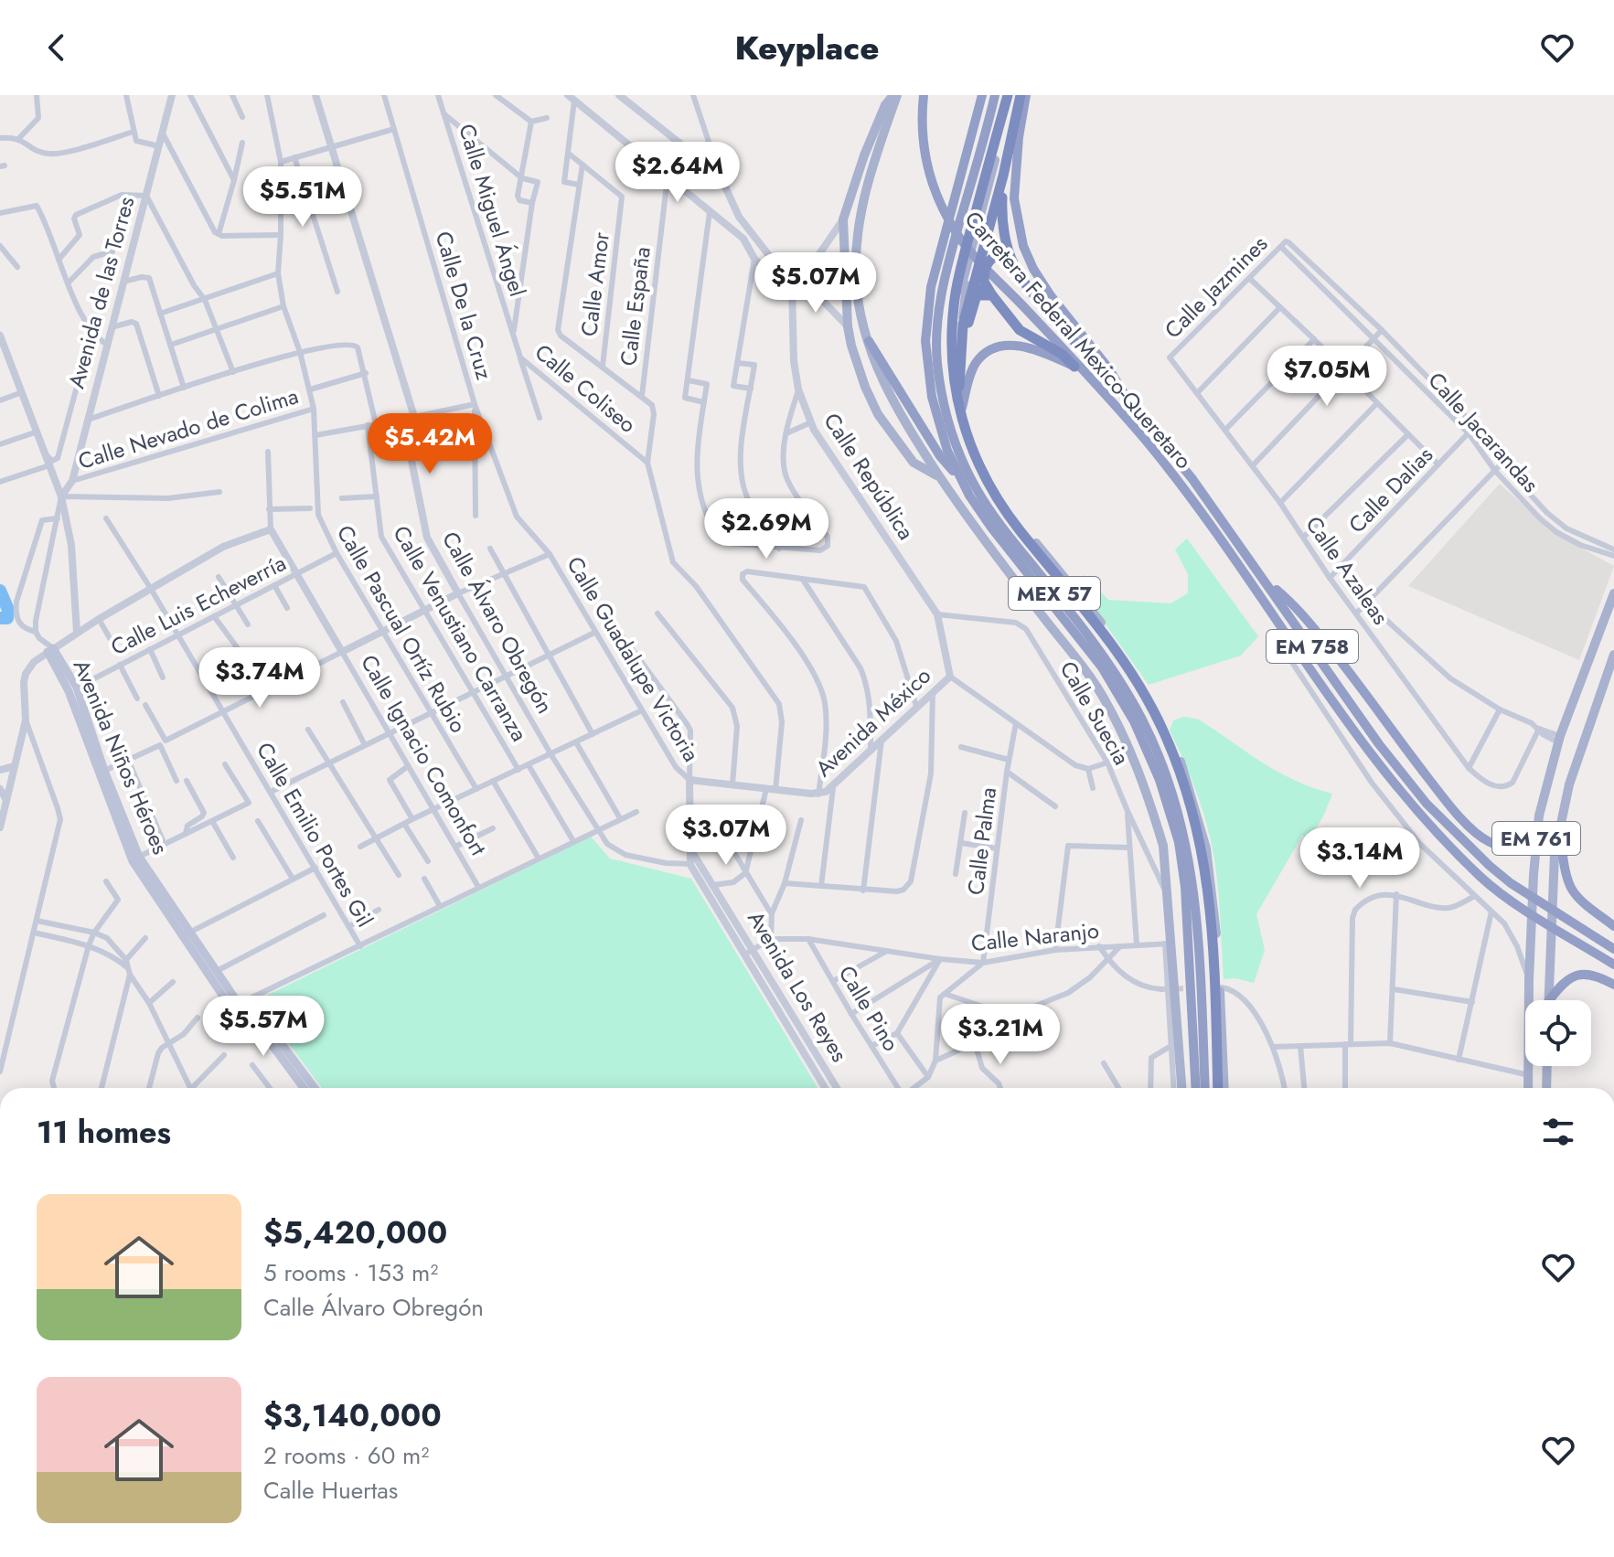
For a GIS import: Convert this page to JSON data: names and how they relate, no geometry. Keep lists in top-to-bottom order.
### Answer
{
  "streets": {
    "highway": ["Carretera Federal Mexico-Queretaro", "MEX 57", "EM 758"],
    "main road": ["Avenida Niños Héroes", "EM 761"],
    "street": [
      "Calle Miguel Ángel",
      "Calle Amor",
      "Calle Jazmines",
      "Avenida de las Torres",
      "Calle De la Cruz",
      "Calle España",
      "Calle Coliseo",
      "Calle Nevado de Colima",
      "Calle Jacarandas",
      "Calle República",
      "Calle Dalias",
      "Calle Azaleas",
      "Calle Luis Echeverría",
      "Calle Álvaro Obregón",
      "Calle Pascual Ortíz Rubio",
      "Calle Venustiano Carranza",
      "Calle Guadalupe Victoria",
      "Calle Suecia",
      "Avenida México",
      "Calle Ignacio Comonfort",
      "Calle Emilio Portes Gil",
      "Calle Palma",
      "Calle Naranjo",
      "Avenida Los Reyes",
      "Calle Pino"
    ]
  },
  "crossings": [
    ["Calle Miguel Ángel", "Calle Coliseo"],
    ["Calle Jazmines", "Calle Jacarandas"],
    ["Calle Jazmines", "Calle Azaleas"],
    ["Avenida de las Torres", "Calle Nevado de Colima"],
    ["Calle De la Cruz", "Calle Guadalupe Victoria"],
    ["Carretera Federal Mexico-Queretaro", "EM 758"],
    ["Calle Nevado de Colima", "Calle Pascual Ortíz Rubio"],
    ["Calle Jacarandas", "Calle Dalias"],
    ["Calle República", "Calle Suecia"],
    ["Calle República", "Avenida México"],
    ["Calle Dalias", "Calle Azaleas"],
    ["Calle Luis Echeverría", "Calle Pascual Ortíz Rubio"],
    ["Calle Luis Echeverría", "Calle Ignacio Comonfort"],
    ["Calle Luis Echeverría", "Avenida Niños Héroes"],
    ["Calle Luis Echeverría", "Calle Emilio Portes Gil"],
    ["Calle Guadalupe Victoria", "Avenida México"],
    ["Calle Palma", "Calle Naranjo"],
    ["Calle Naranjo", "Calle Pino"]
  ],
  "page": {
    "header": "Keyplace",
    "price": [
      "$2.64M",
      "$5.51M",
      "$5.07M",
      "$7.05M",
      "$5.42M",
      "$2.69M",
      "$3.74M",
      "$3.07M",
      "$3.14M",
      "$5.57M",
      "$3.21M"
    ],
    "heading": "11 homes",
    "list": [
      {
        "name": "$5,420,000",
        "note": "5 rooms · 153 m² · Calle Álvaro Obregón"
      },
      {
        "name": "$3,140,000",
        "note": "2 rooms · 60 m² · Calle Huertas"
      }
    ]
  }
}
